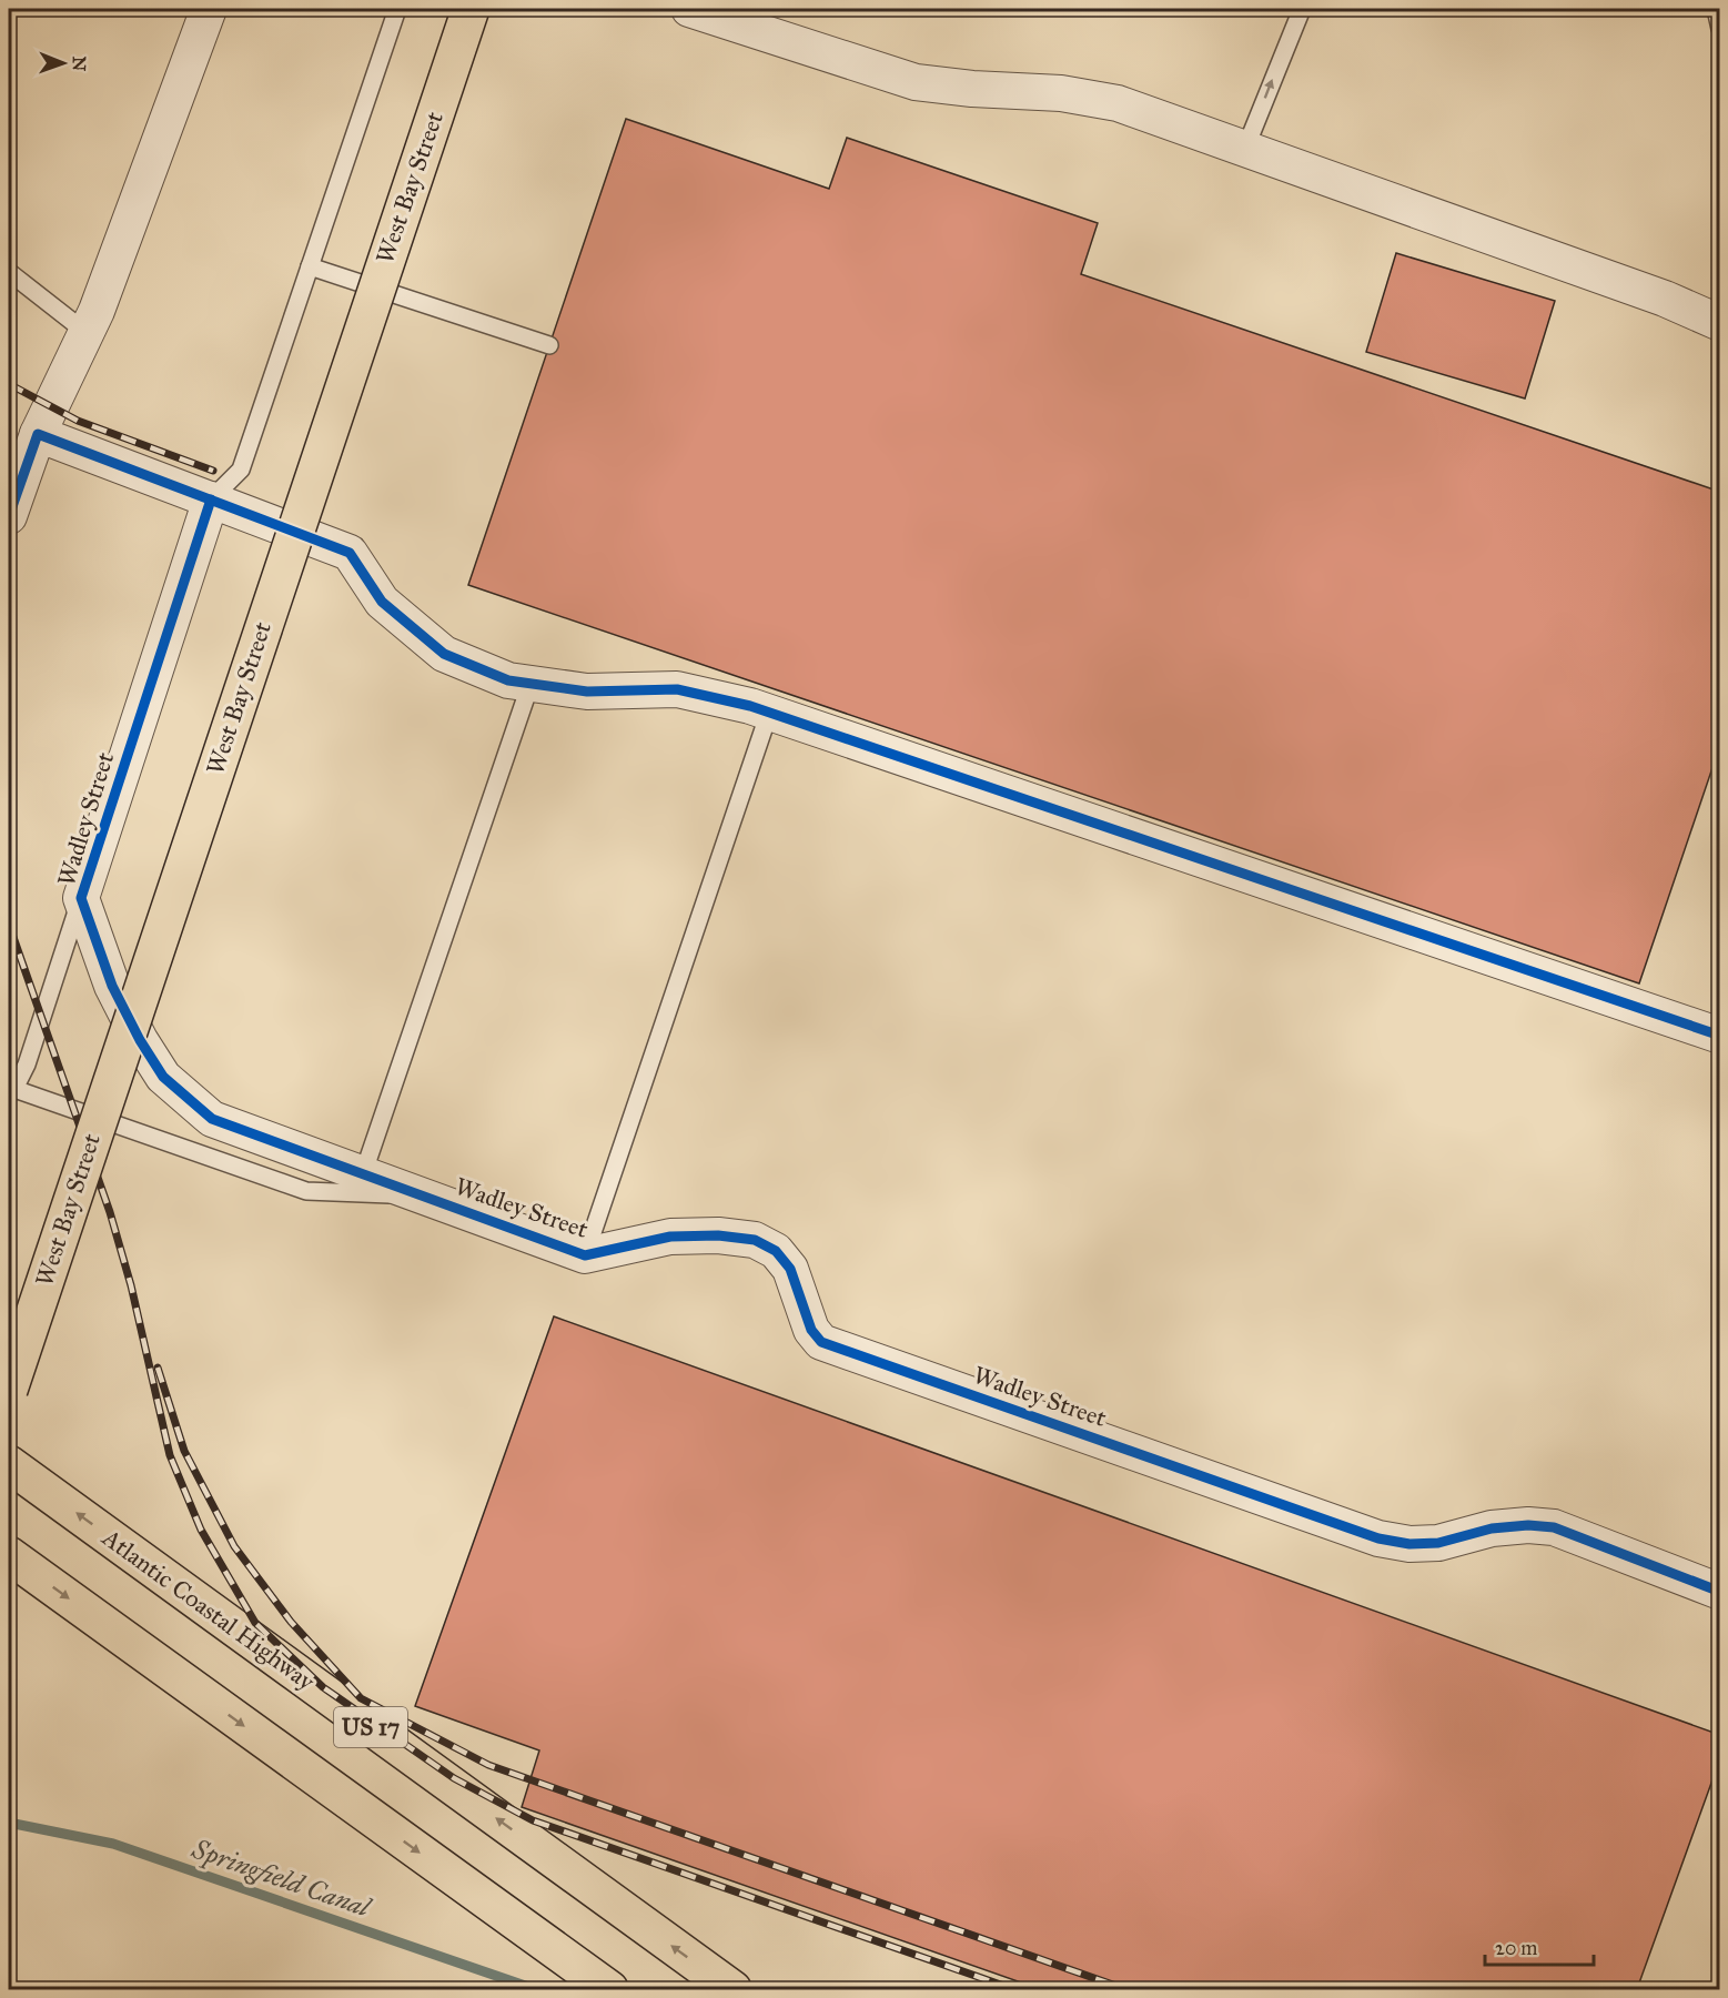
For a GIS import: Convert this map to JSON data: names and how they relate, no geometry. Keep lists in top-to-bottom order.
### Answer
{
  "streets": {
    "main road": ["West Bay Street", "Atlantic Coastal Highway", "US 17"],
    "street": ["Wadley Street"]
  },
  "water": ["Springfield Canal"],
  "scale_bar": "20 m",
  "north": "right"
}
